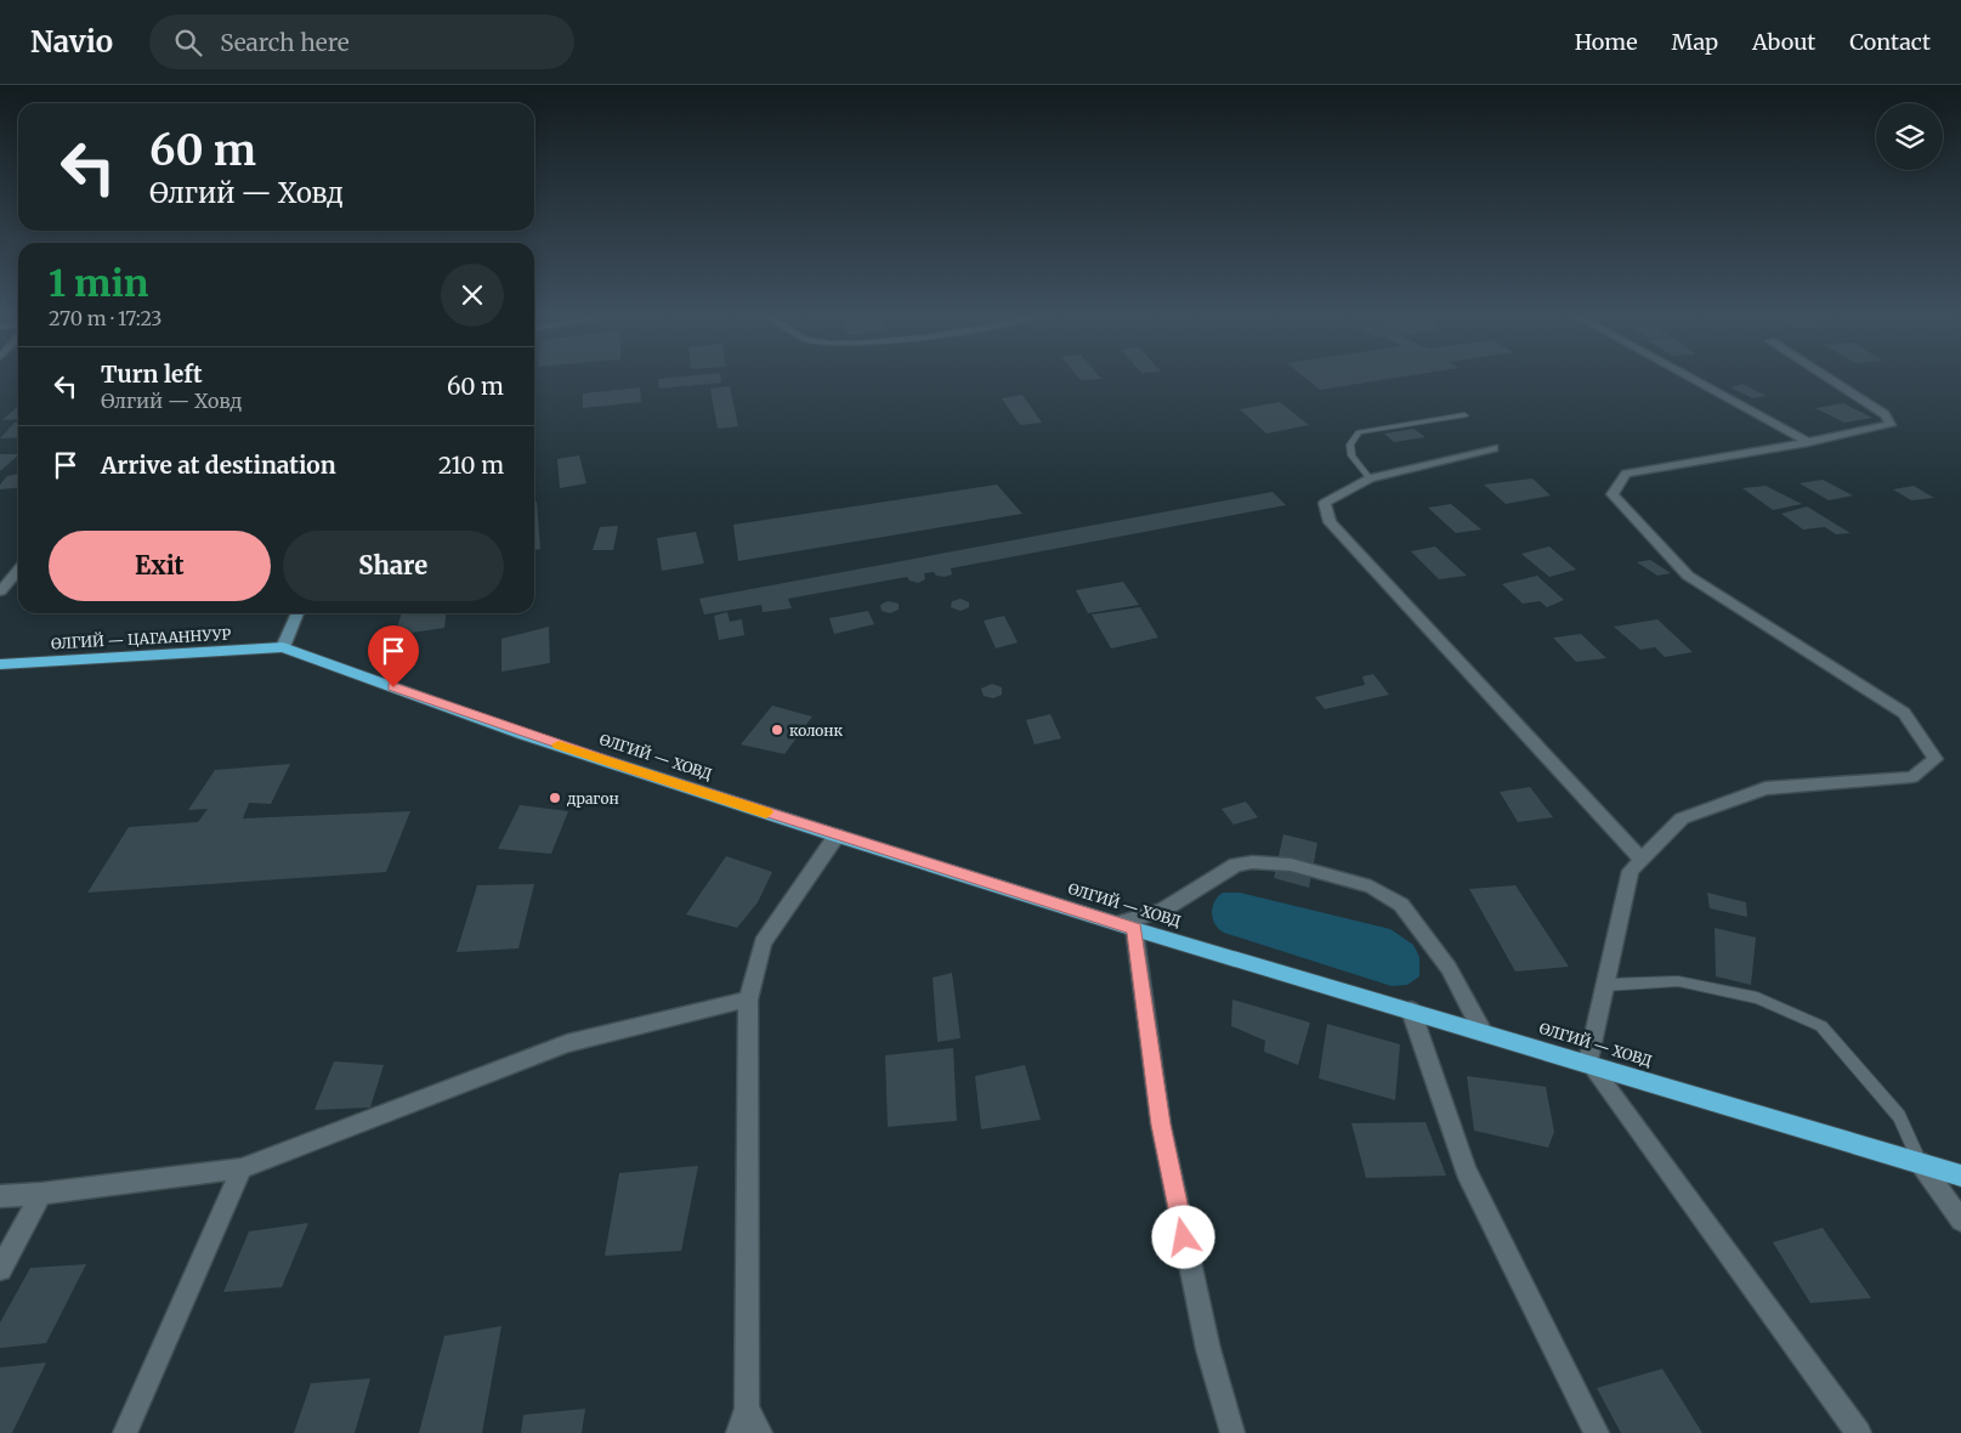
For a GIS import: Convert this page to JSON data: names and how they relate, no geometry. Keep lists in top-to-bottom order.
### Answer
{
  "streets": {
    "highway": ["ӨЛГИЙ — ЦАГААННУУР", "ӨЛГИЙ — ХОВД"]
  },
  "crossings": [
    ["ӨЛГИЙ — ЦАГААННУУР", "ӨЛГИЙ — ХОВД"]
  ],
  "places": ["колонк", "драгон"],
  "page": {
    "header": "Navio",
    "search": "Search here",
    "nav": [
      "Home",
      "Map",
      "About",
      "Contact"
    ],
    "turn": ["60 m", "Өлгий — Ховд"],
    "heading": ["1 min", "270 m · 17:23"],
    "list": [
      {
        "name": "Turn left",
        "note": "Өлгий — Ховд",
        "value": "60 m"
      },
      {
        "name": "Arrive at destination",
        "value": "210 m"
      }
    ],
    "buttons": ["Exit", "Share"]
  }
}
